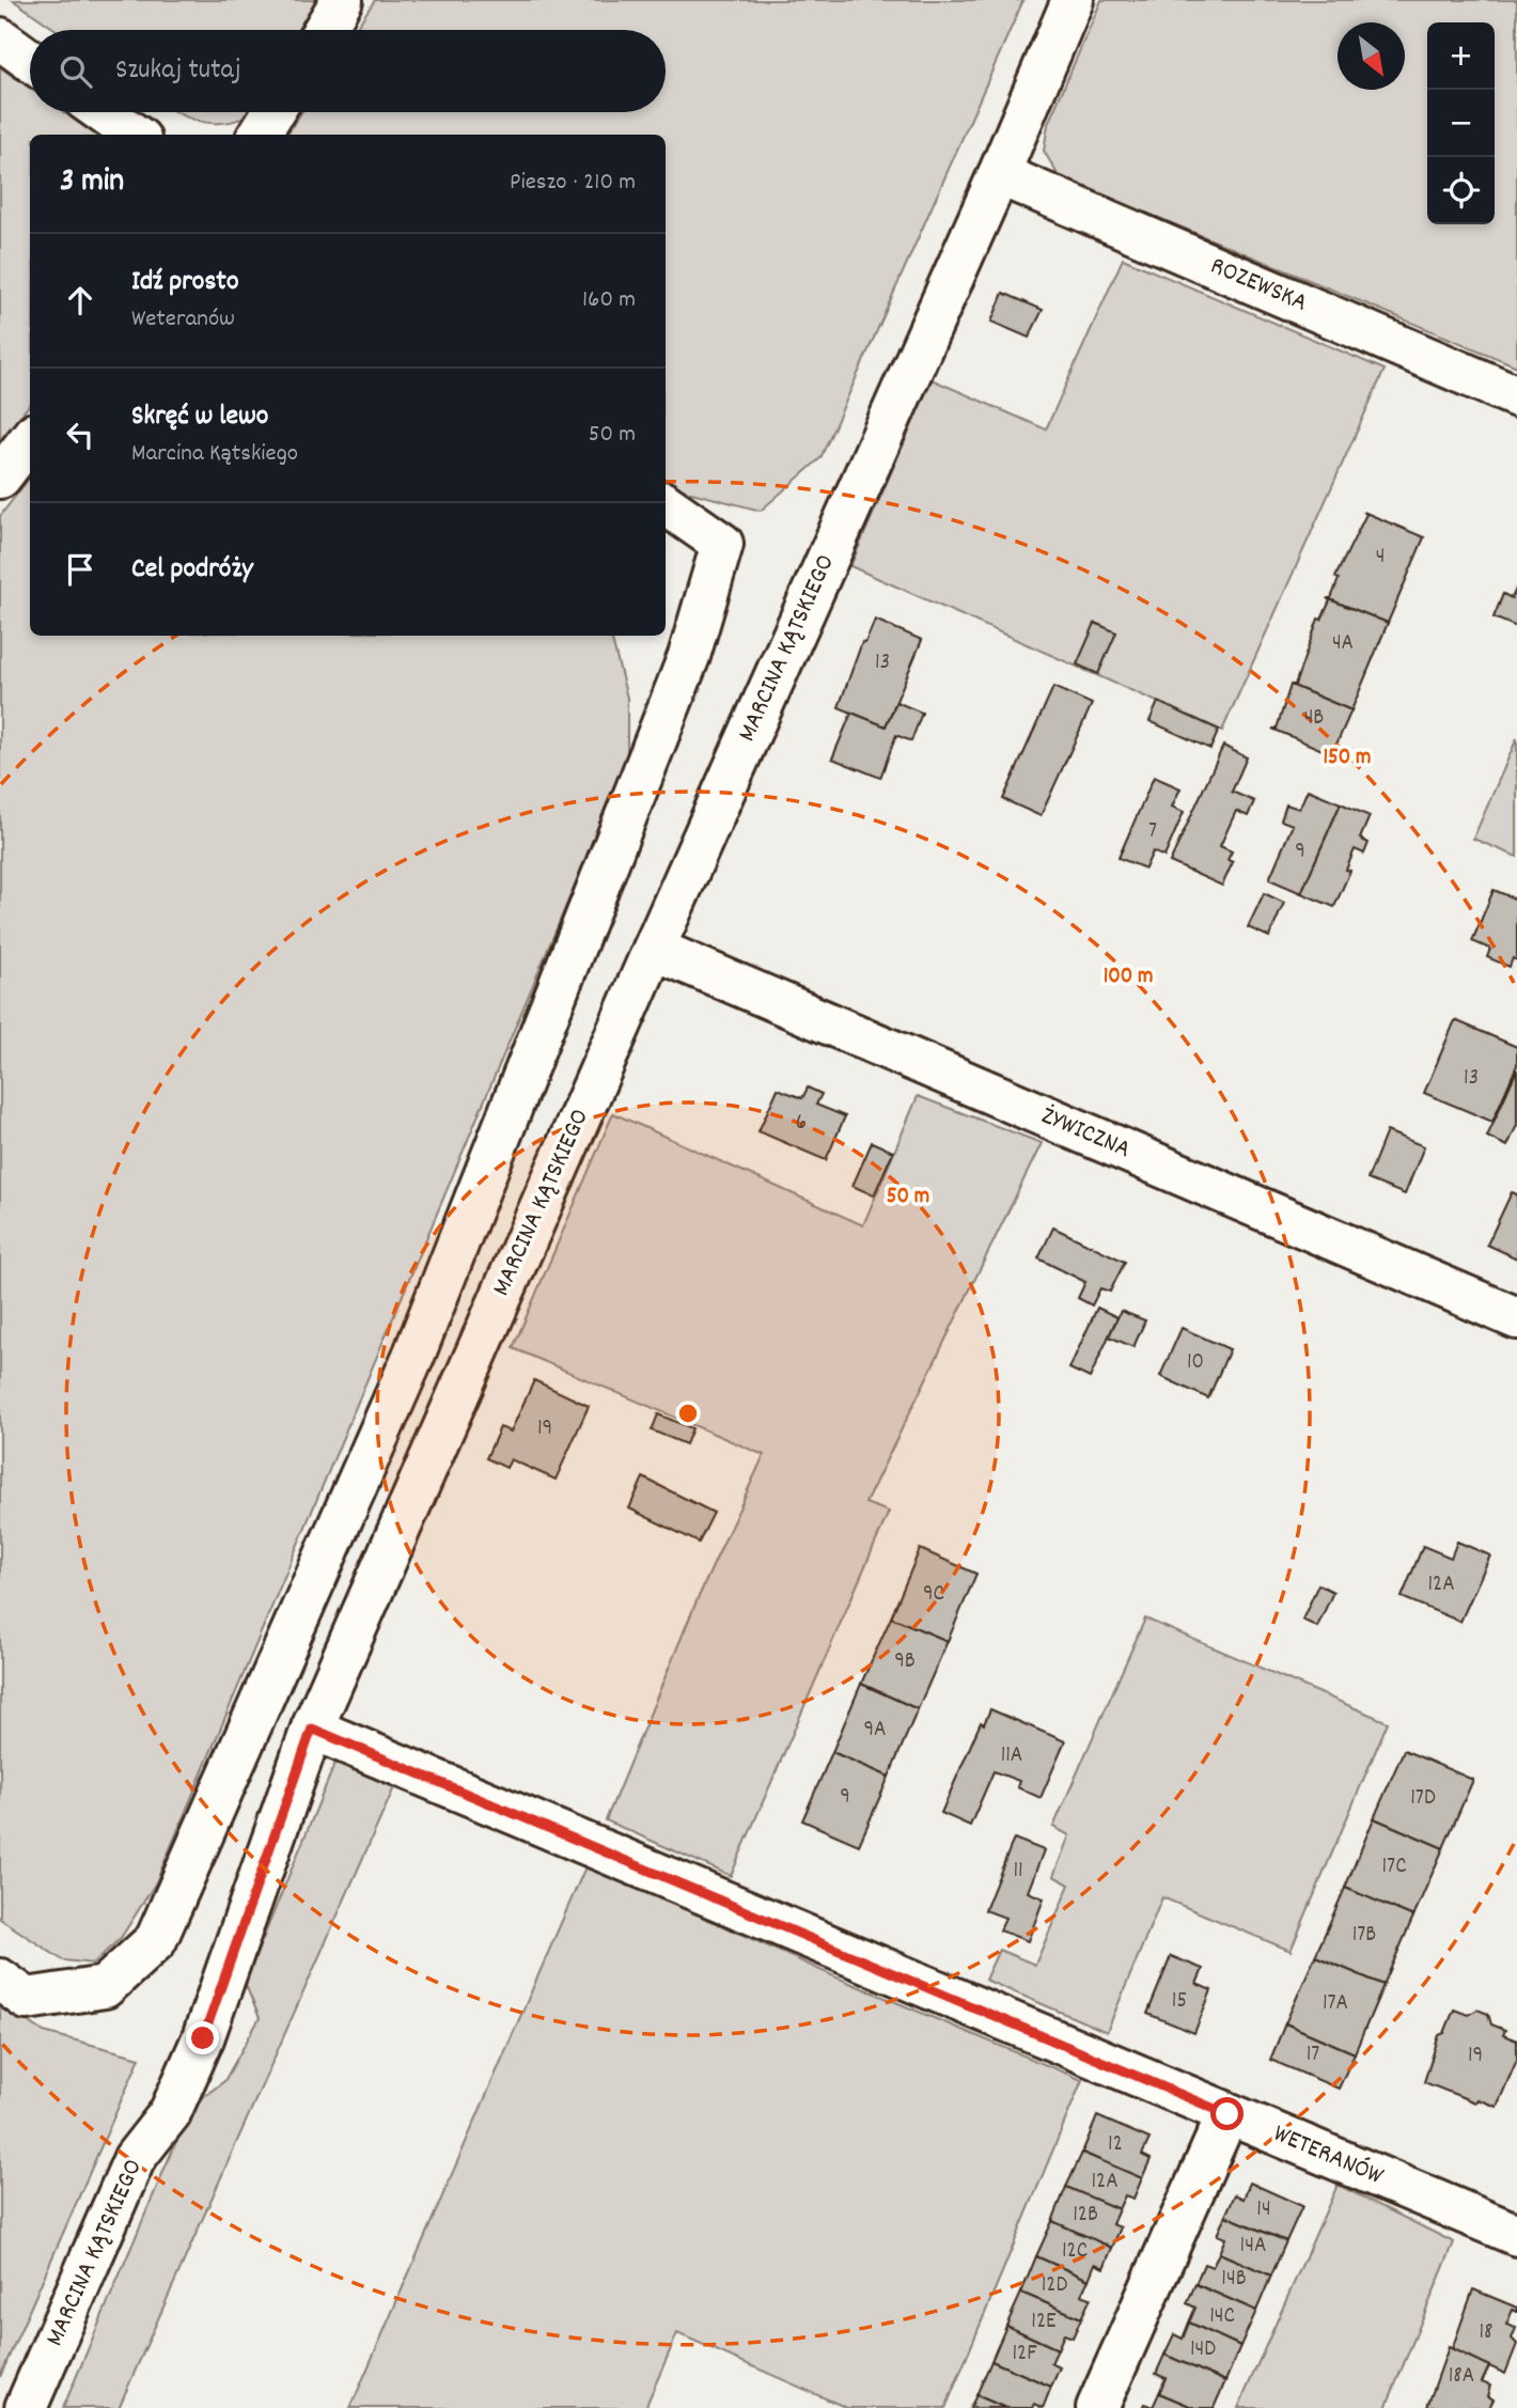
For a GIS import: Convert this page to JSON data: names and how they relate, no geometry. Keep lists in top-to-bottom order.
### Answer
{
  "streets": {
    "street": [
      "ROZEWSKA",
      "MARCINA KĄTSKIEGO",
      "ŻYWICZNA",
      "WETERANÓW"
    ]
  },
  "crossings": [
    ["ROZEWSKA", "MARCINA KĄTSKIEGO"],
    ["MARCINA KĄTSKIEGO", "ŻYWICZNA"],
    ["MARCINA KĄTSKIEGO", "WETERANÓW"]
  ],
  "house_numbers": [
    "4",
    "4A",
    "13",
    "4B",
    "7",
    "9",
    "13",
    "6",
    "10",
    "19",
    "12A",
    "9C",
    "9B",
    "9A",
    "11A",
    "9",
    "17D",
    "17C",
    "11",
    "17B",
    "15",
    "17A",
    "17",
    "19",
    "12",
    "12A",
    "14",
    "12B",
    "14A",
    "12C",
    "14B",
    "12D",
    "14C",
    "12E",
    "18",
    "14D",
    "12F",
    "18A"
  ],
  "north": "bottom right",
  "page": {
    "map_buttons": ["+", "−"],
    "search": "Szukaj tutaj",
    "heading": ["3 min", "Pieszo · 210 m"],
    "list": [
      ["Idź prosto", "Weteranów", "160 m"],
      ["Skręć w lewo", "Marcina Kątskiego", "50 m"],
      "Cel podróży"
    ]
  },
  "rings": ["150 m", "100 m", "50 m"]
}
